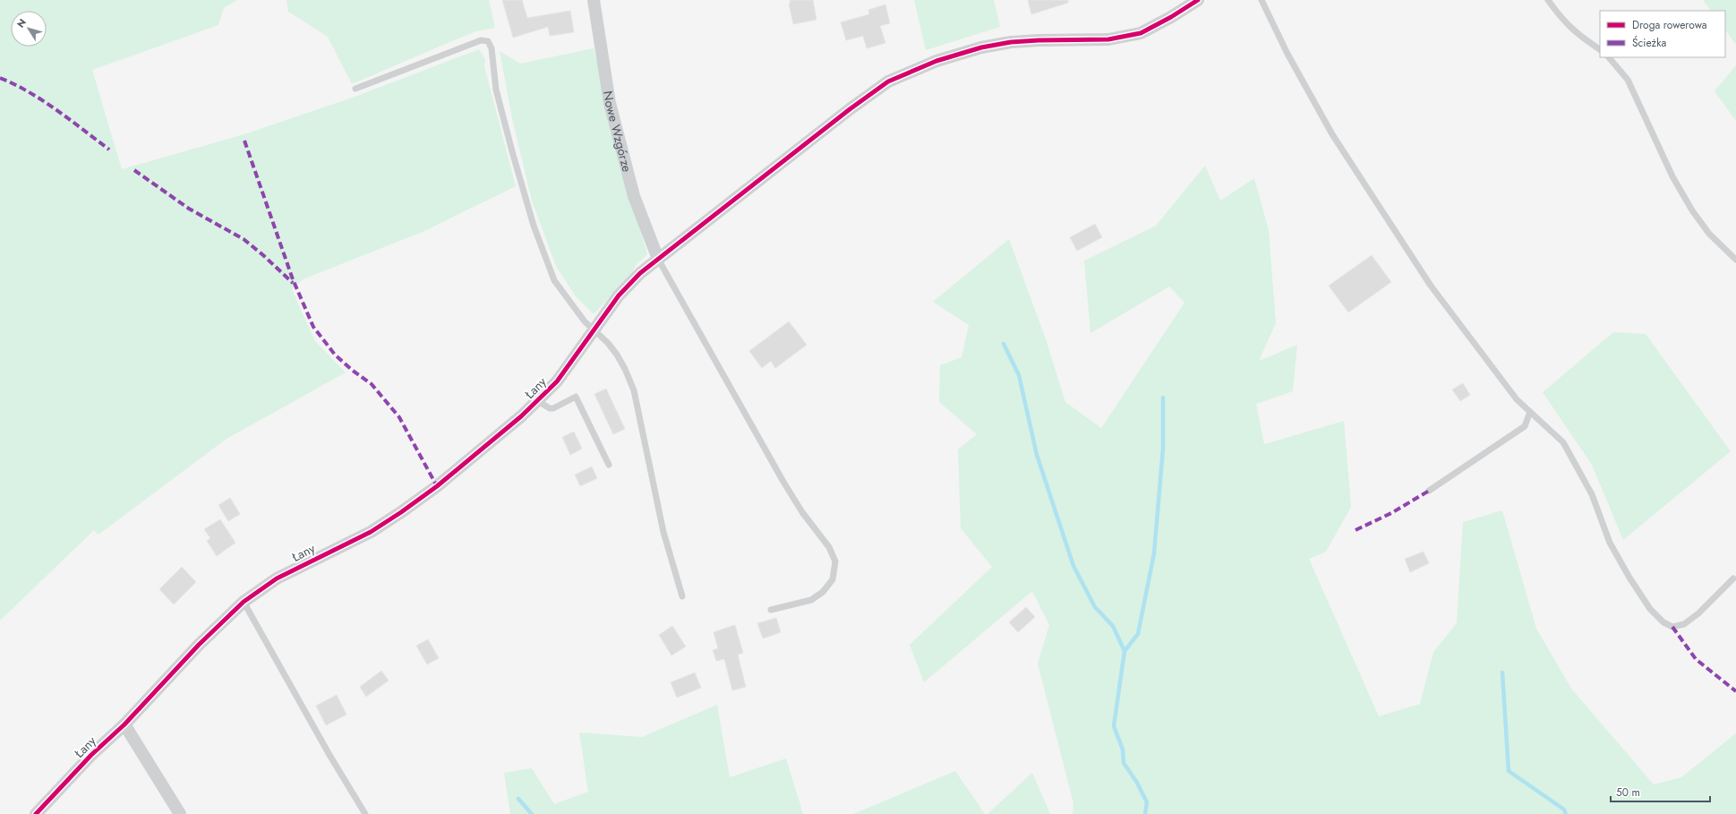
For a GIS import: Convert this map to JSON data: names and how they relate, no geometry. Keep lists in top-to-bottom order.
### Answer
{
  "streets": {
    "street": ["Nowe Wzgórze", "Łany"]
  },
  "crossings": [
    ["Nowe Wzgórze", "Łany"]
  ],
  "legend": ["Droga rowerowa", "Ścieżka"],
  "scale_bar": "50 m",
  "north": "top left"
}
